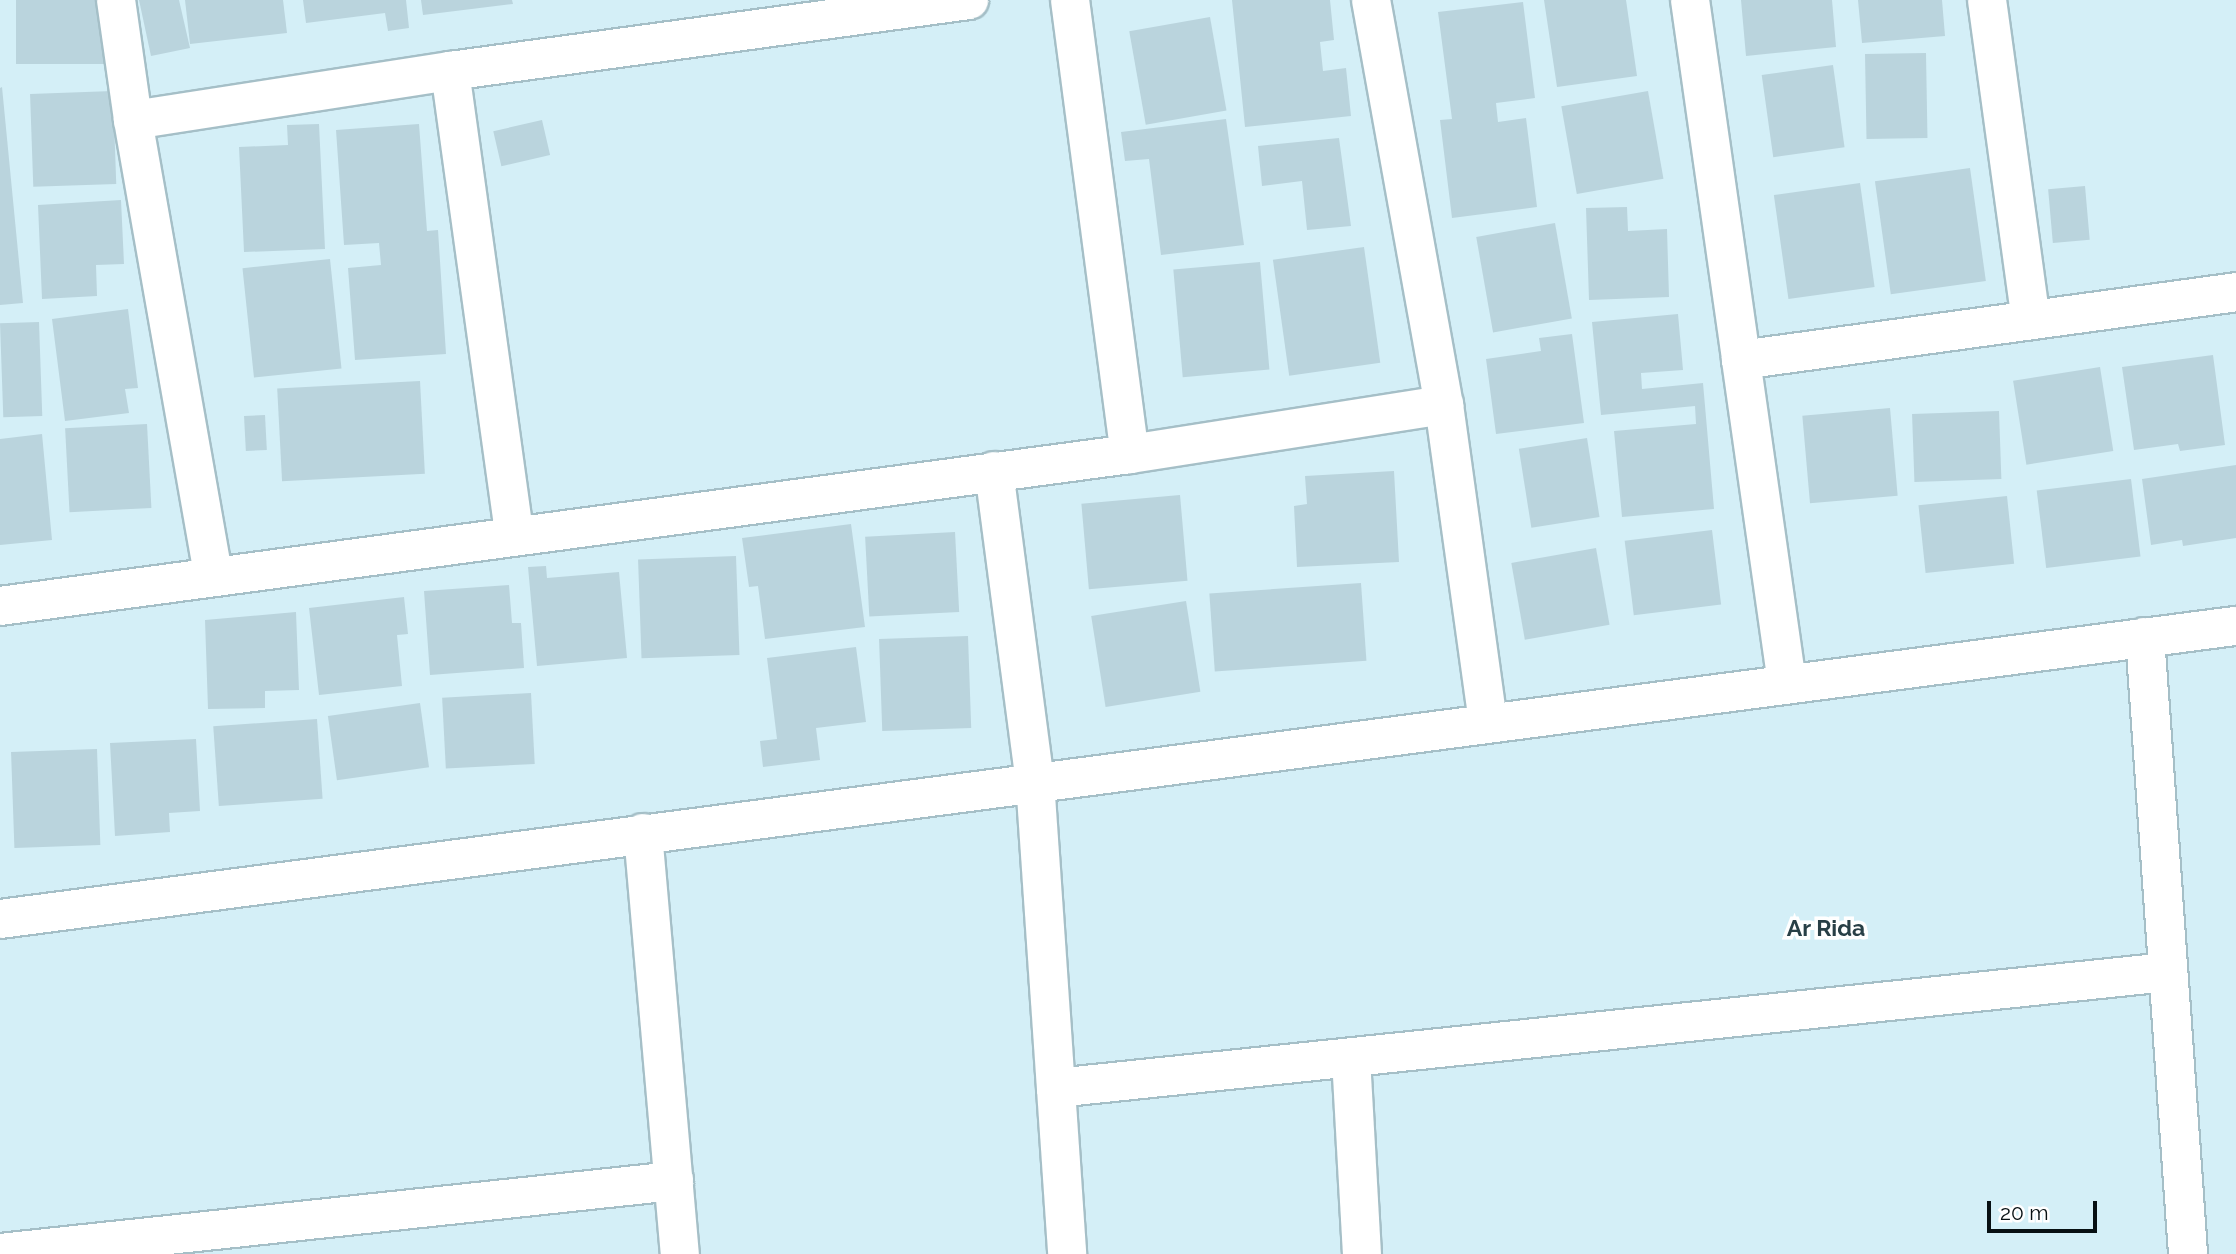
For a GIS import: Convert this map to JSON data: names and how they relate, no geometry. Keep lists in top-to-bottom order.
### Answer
{
  "districts": ["Ar Rida"],
  "scale_bar": "20 m"
}
